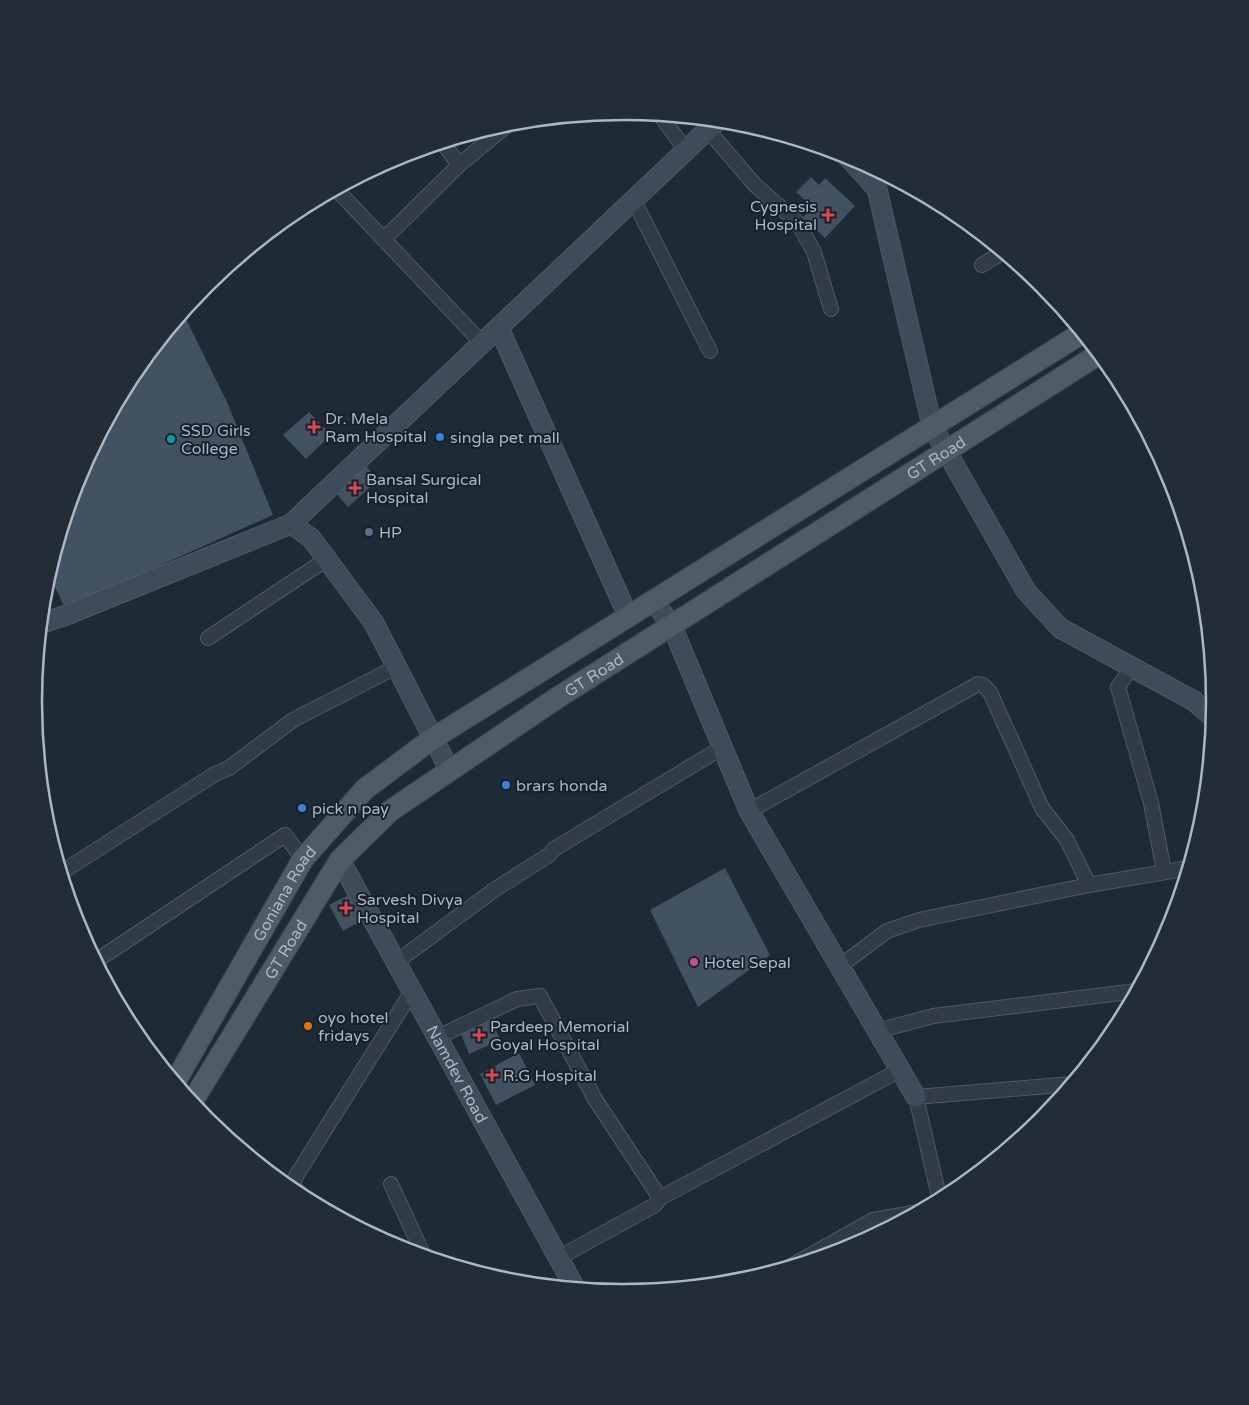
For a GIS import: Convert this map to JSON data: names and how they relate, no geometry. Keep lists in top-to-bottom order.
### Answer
{
  "streets": {
    "main road": ["GT Road", "Goniana Road"],
    "street": ["Namdev Road"]
  },
  "crossings": [
    ["GT Road", "Goniana Road"],
    ["GT Road", "Namdev Road"]
  ],
  "places": {
    "health": [
      "Cygnesis Hospital",
      "Dr. Mela Ram Hospital",
      "Bansal Surgical Hospital",
      "Sarvesh Divya Hospital",
      "Pardeep Memorial Goyal Hospital",
      "R.G Hospital"
    ],
    "other": [
      "singla pet mall",
      "SSD Girls College",
      "HP",
      "brars honda",
      "pick n pay",
      "Hotel Sepal",
      "oyo hotel fridays"
    ]
  }
}
